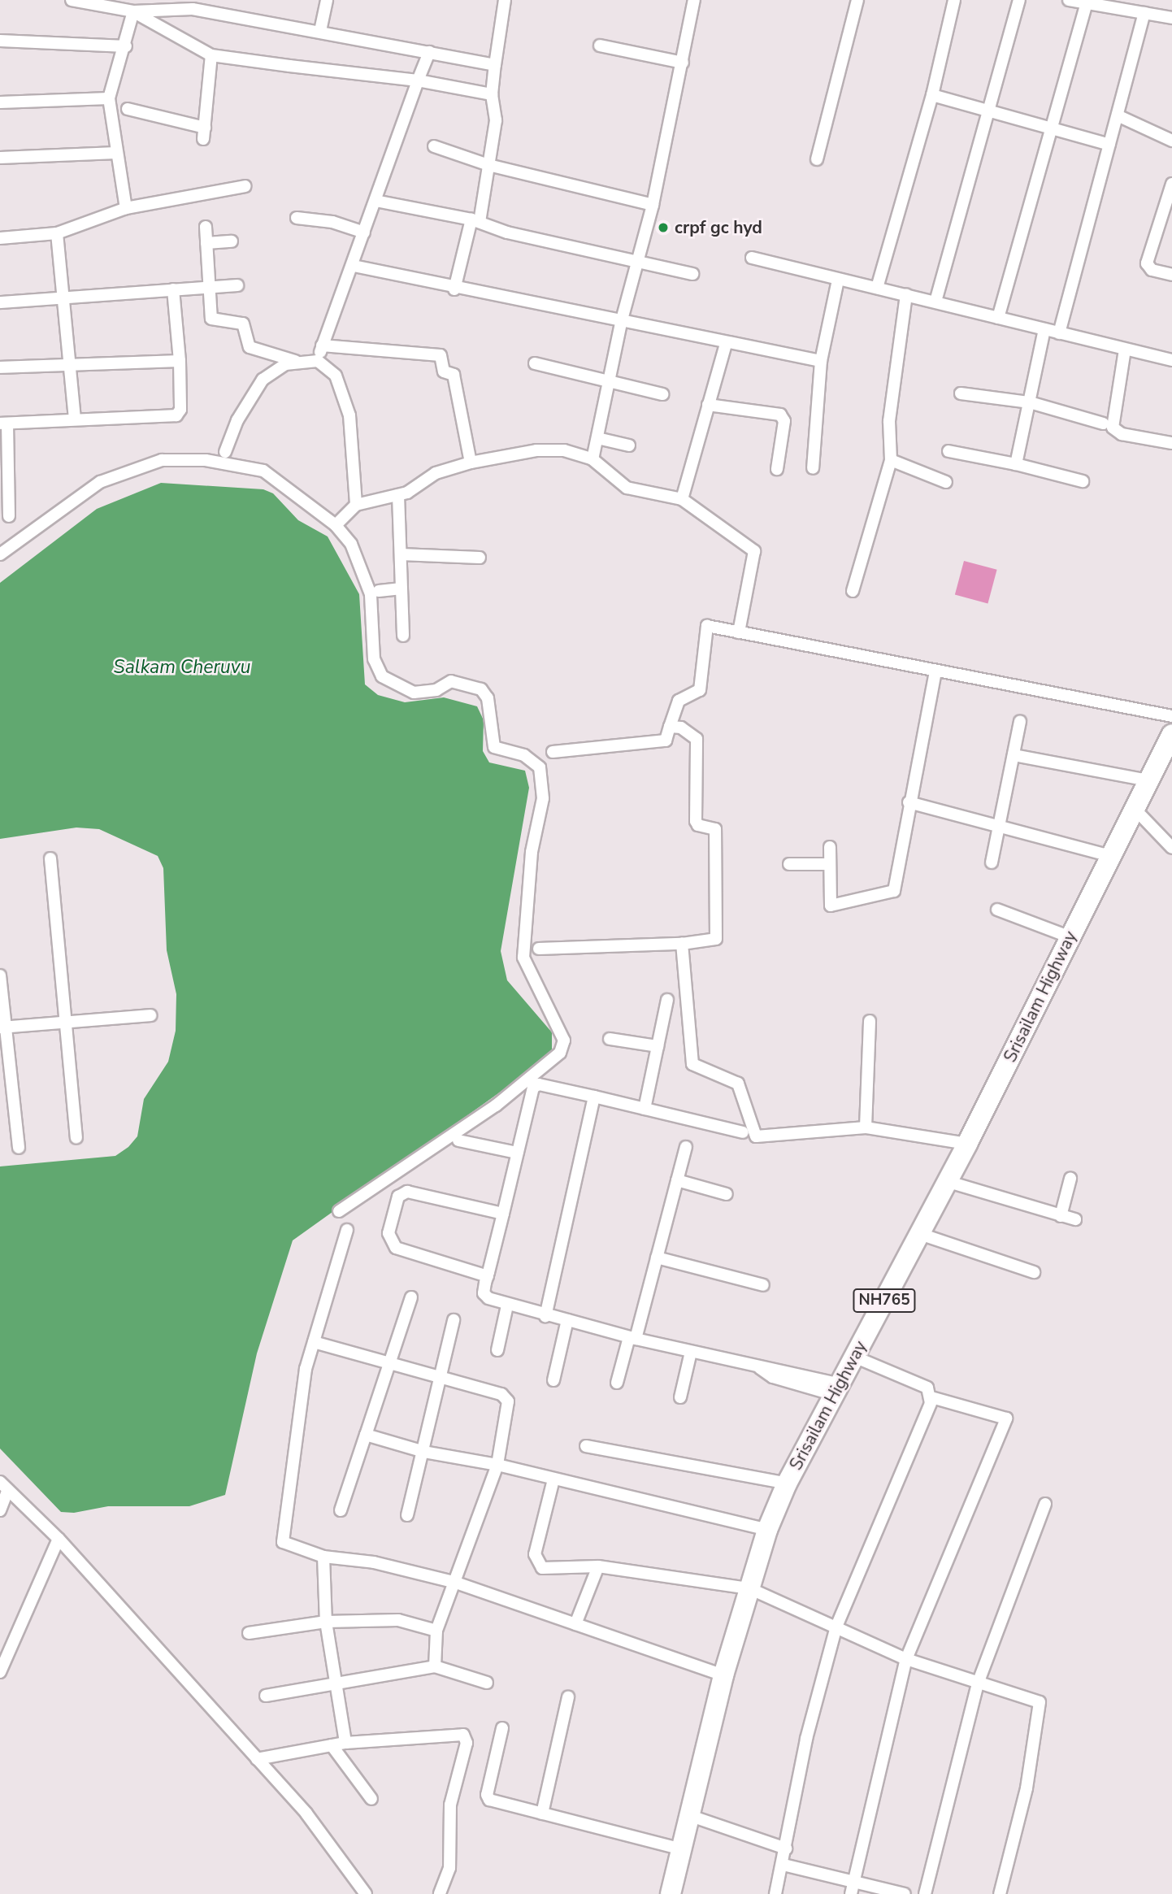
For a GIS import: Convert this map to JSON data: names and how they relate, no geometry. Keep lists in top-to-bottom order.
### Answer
{
  "streets": {
    "highway": ["Srisailam Highway", "NH765"]
  },
  "water": ["Salkam Cheruvu"],
  "places": ["crpf gc hyd"]
}
